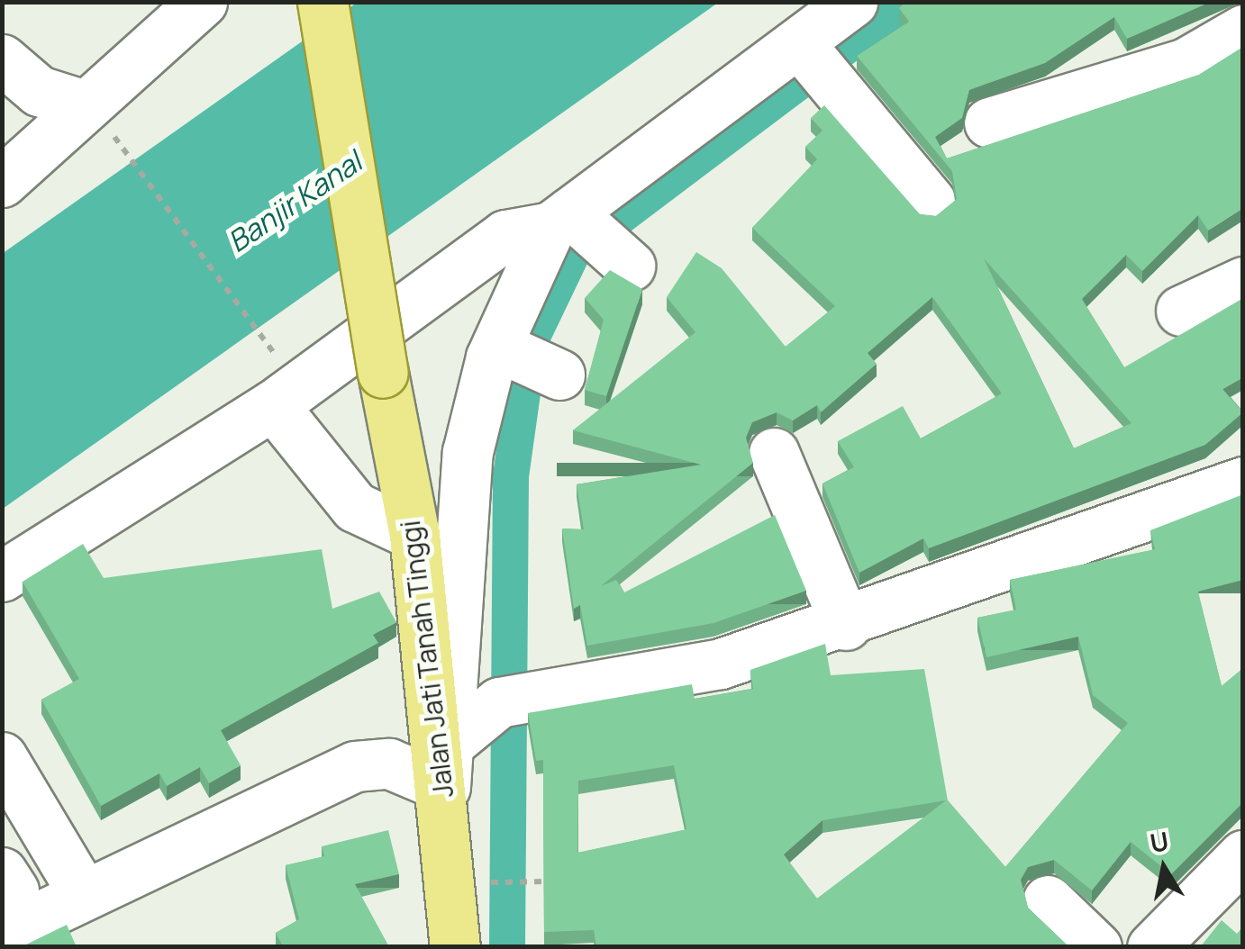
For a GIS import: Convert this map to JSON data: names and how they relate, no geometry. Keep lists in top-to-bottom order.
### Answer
{
  "streets": {
    "main road": ["Jalan Jati Tanah Tinggi"]
  },
  "water": ["Banjir Kanal"],
  "north": "top"
}
